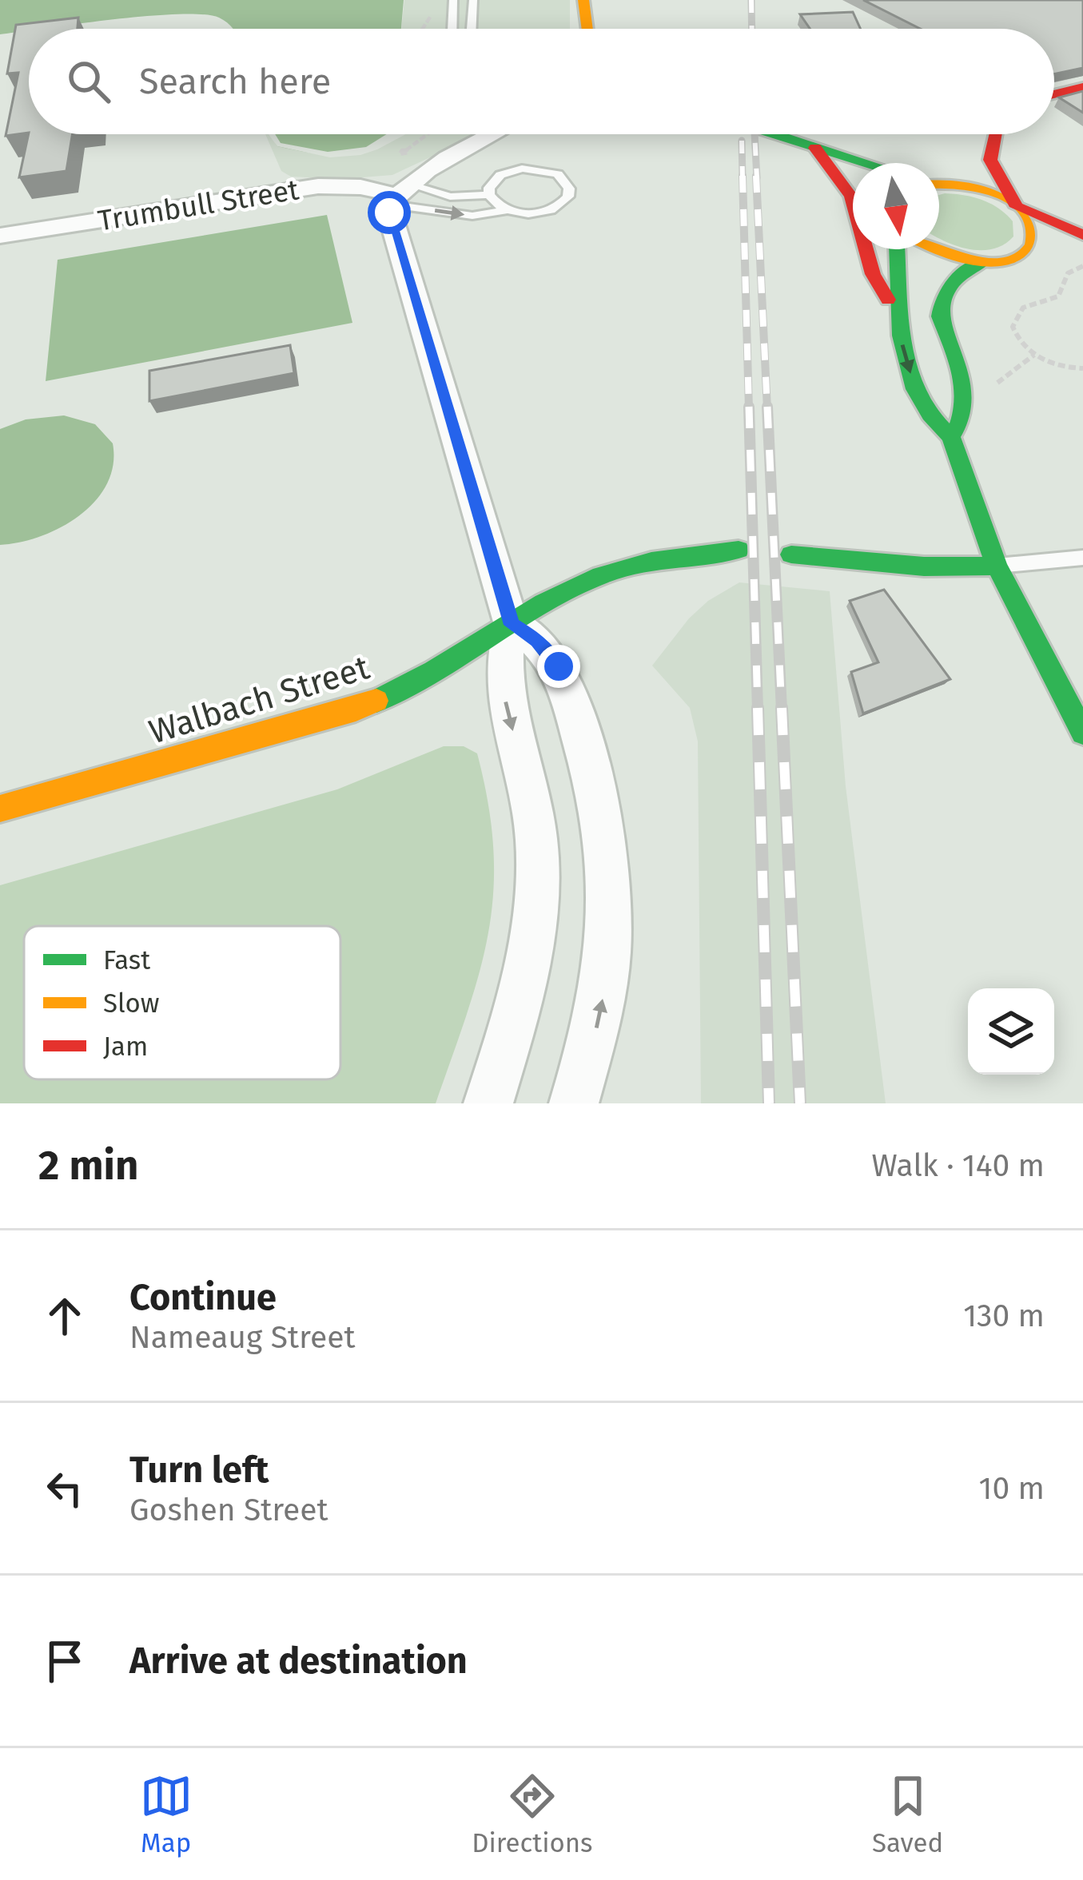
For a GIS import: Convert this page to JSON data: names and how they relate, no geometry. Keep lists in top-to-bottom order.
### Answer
{
  "streets": {
    "main road": ["Walbach Street"],
    "street": ["Trumbull Street"]
  },
  "legend": ["Fast", "Slow", "Jam"],
  "north": "bottom",
  "page": {
    "search": "Search here",
    "heading": ["2 min", "Walk · 140 m"],
    "list": [
      ["Continue", "Nameaug Street", "130 m"],
      ["Turn left", "Goshen Street", "10 m"],
      "Arrive at destination"
    ],
    "nav": ["Map", "Directions", "Saved"]
  }
}
